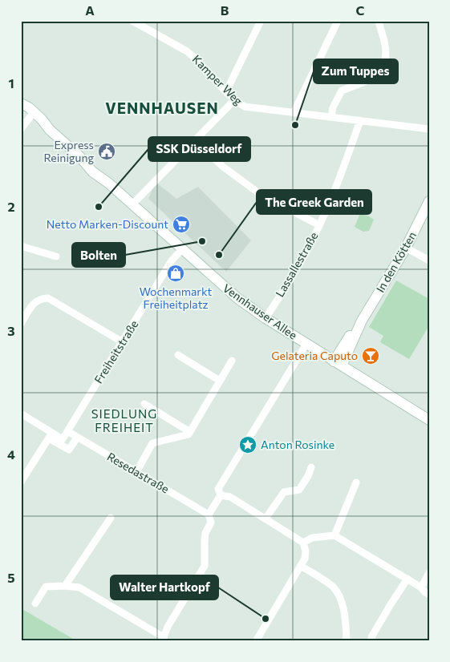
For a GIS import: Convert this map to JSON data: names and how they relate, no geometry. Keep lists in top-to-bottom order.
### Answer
{
  "streets": {
    "main road": ["In den Kötten", "Vennhauser Allee"],
    "street": [
      "Kamper Weg",
      "Lassallestraße",
      "Freiheitstraße",
      "Resedastraße"
    ]
  },
  "crossings": [
    ["Kamper Weg", "Lassallestraße"],
    ["In den Kötten", "Vennhauser Allee"],
    ["Lassallestraße", "Vennhauser Allee"],
    ["Vennhauser Allee", "Freiheitstraße"],
    ["Freiheitstraße", "Resedastraße"]
  ],
  "districts": ["VENNHAUSEN", "SIEDLUNG FREIHEIT"],
  "places": {
    "other": [
      "Zum Tuppes",
      "SSK Düsseldorf",
      "Bolten",
      "The Greek Garden",
      "Walter Hartkopf"
    ],
    "public building": ["Express Reinigung"],
    "supermarket": ["Netto Marken-Discount"],
    "shop": ["Wochenmarkt Freiheitplatz"],
    "bar": ["Gelateria Caputo"],
    "place": ["Anton Rosinke"]
  },
  "grid": {
    "columns": ["A", "B", "C"],
    "rows": [
      "1",
      "2",
      "3",
      "4",
      "5"
    ]
  }
}
